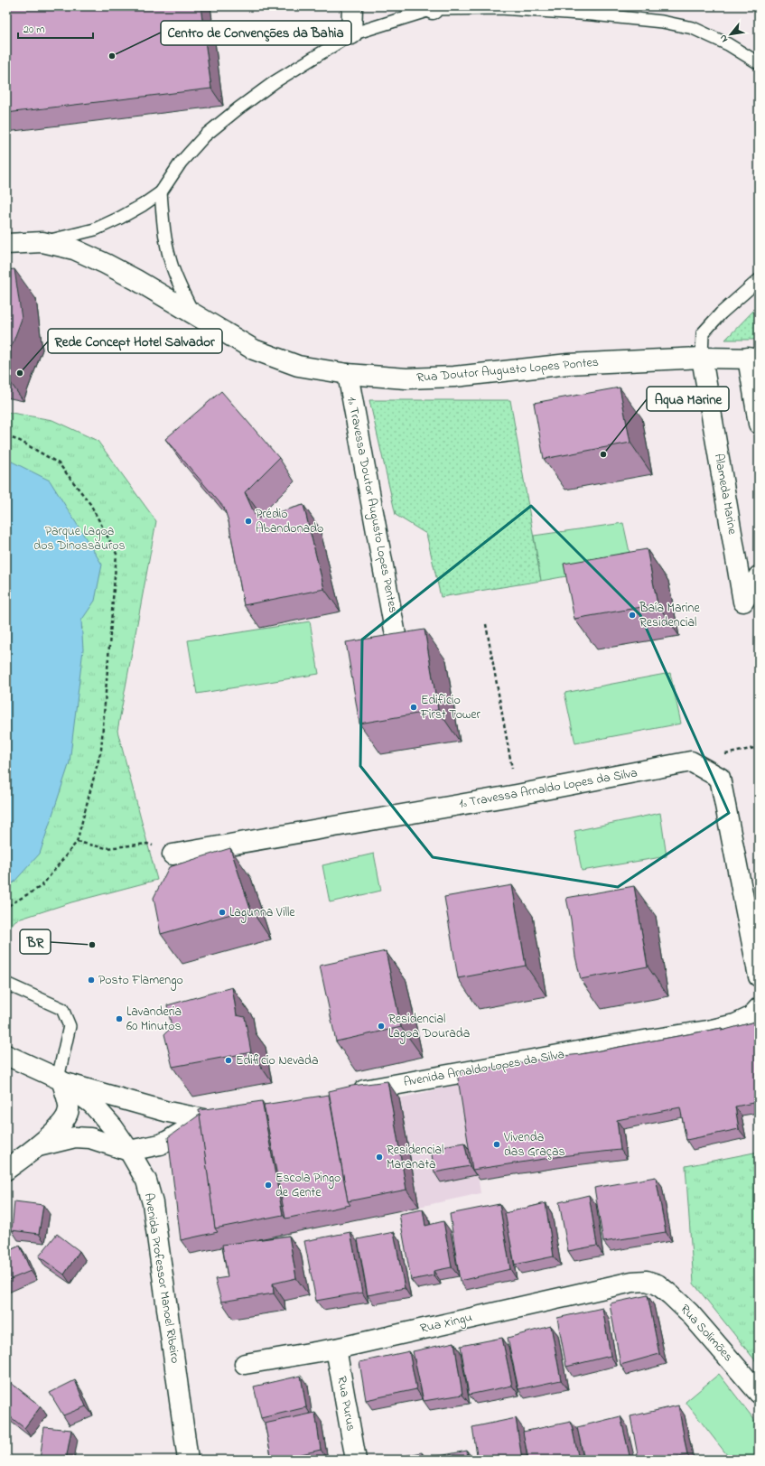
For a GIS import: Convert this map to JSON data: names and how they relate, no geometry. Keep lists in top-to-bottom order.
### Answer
{
  "streets": {
    "street": [
      "Rua Doutor Augusto Lopes Pontes",
      "Alameda Marine",
      "1ª Travessa Doutor Augusto Lopes Pentes",
      "1ª Travessa Arnaldo Lopes da Silva",
      "Avenida Arnaldo Lopes da Silva",
      "Avenida Professor Manoel Ribeiro",
      "Rua Xingu",
      "Rua Solimões",
      "Rua Purus"
    ]
  },
  "crossings": [
    ["Rua Doutor Augusto Lopes Pontes", "Alameda Marine"],
    ["Rua Doutor Augusto Lopes Pontes", "1ª Travessa Doutor Augusto Lopes Pentes"],
    ["Rua Xingu", "Rua Solimões"],
    ["Rua Xingu", "Rua Purus"]
  ],
  "parks": ["Parque Lagoa dos Dinossauros"],
  "places": [
    "Centro de Convenções da Bahia",
    "Rede Concept Hotel Salvador",
    "Aqua Marine",
    "Prédio Abandonado",
    "Baía Marine Residencial",
    "Edifício First Tower",
    "Lagunna Ville",
    "BR",
    "Posto Flamengo",
    "Lavanderia 60 Minutos",
    "Residencial Lagoa Dourada",
    "Edificio Nevada",
    "Vivenda das Graças",
    "Residencial Maranata",
    "Escola Pingo de Gente"
  ],
  "scale_bar": "20 m",
  "north": "bottom left"
}
